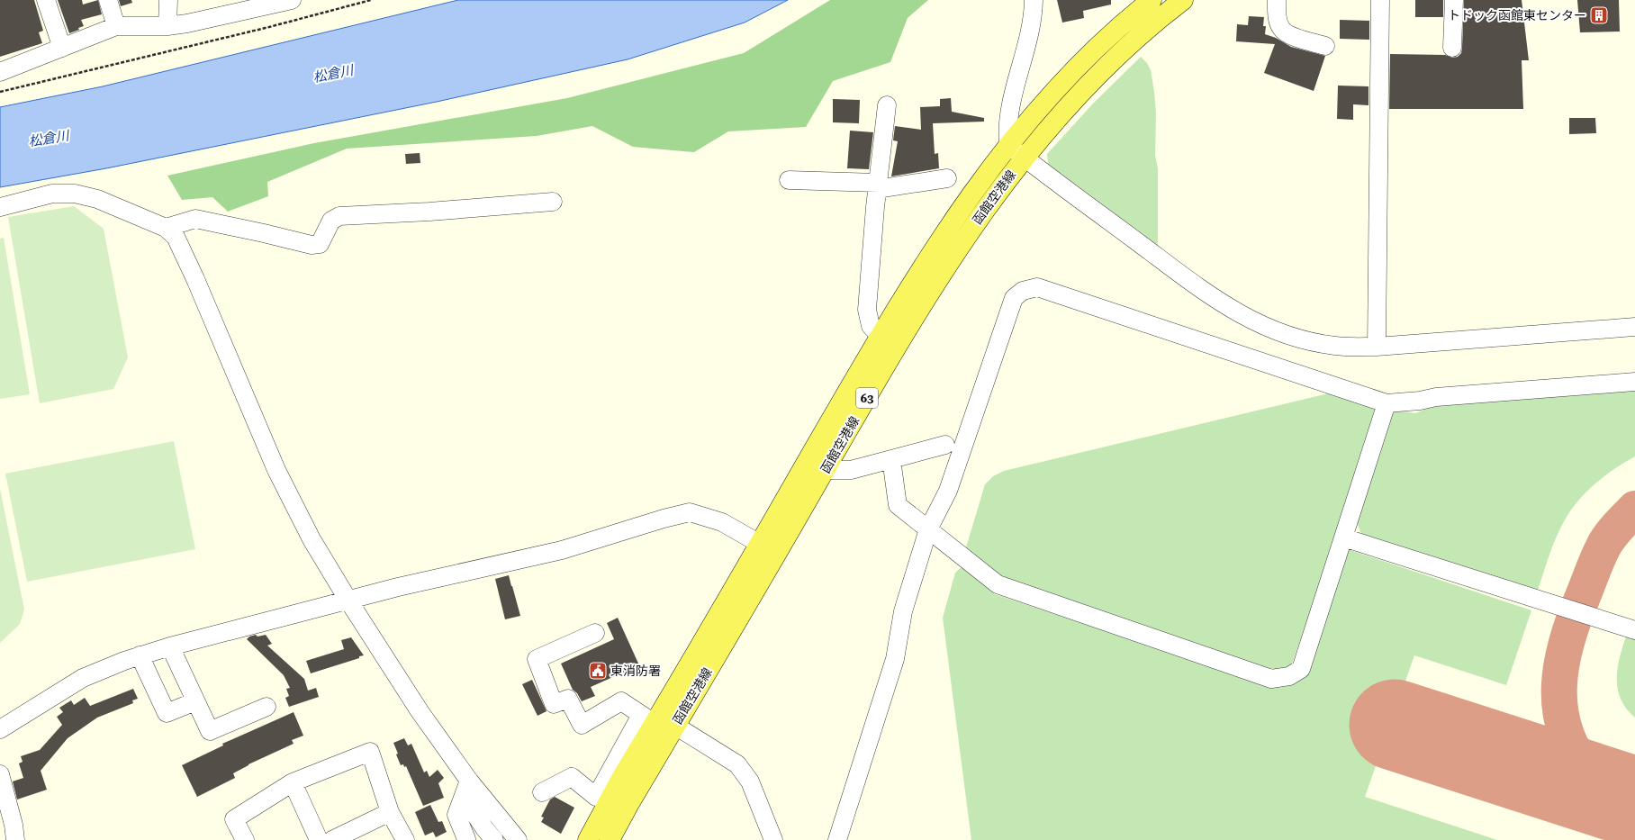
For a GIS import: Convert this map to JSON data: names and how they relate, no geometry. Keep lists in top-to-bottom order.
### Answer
{
  "streets": {
    "main road": ["函館空港線", "63"]
  },
  "water": ["松倉川"],
  "places": {
    "building": ["トドック函館東センター"],
    "public building": ["東消防署"]
  }
}
